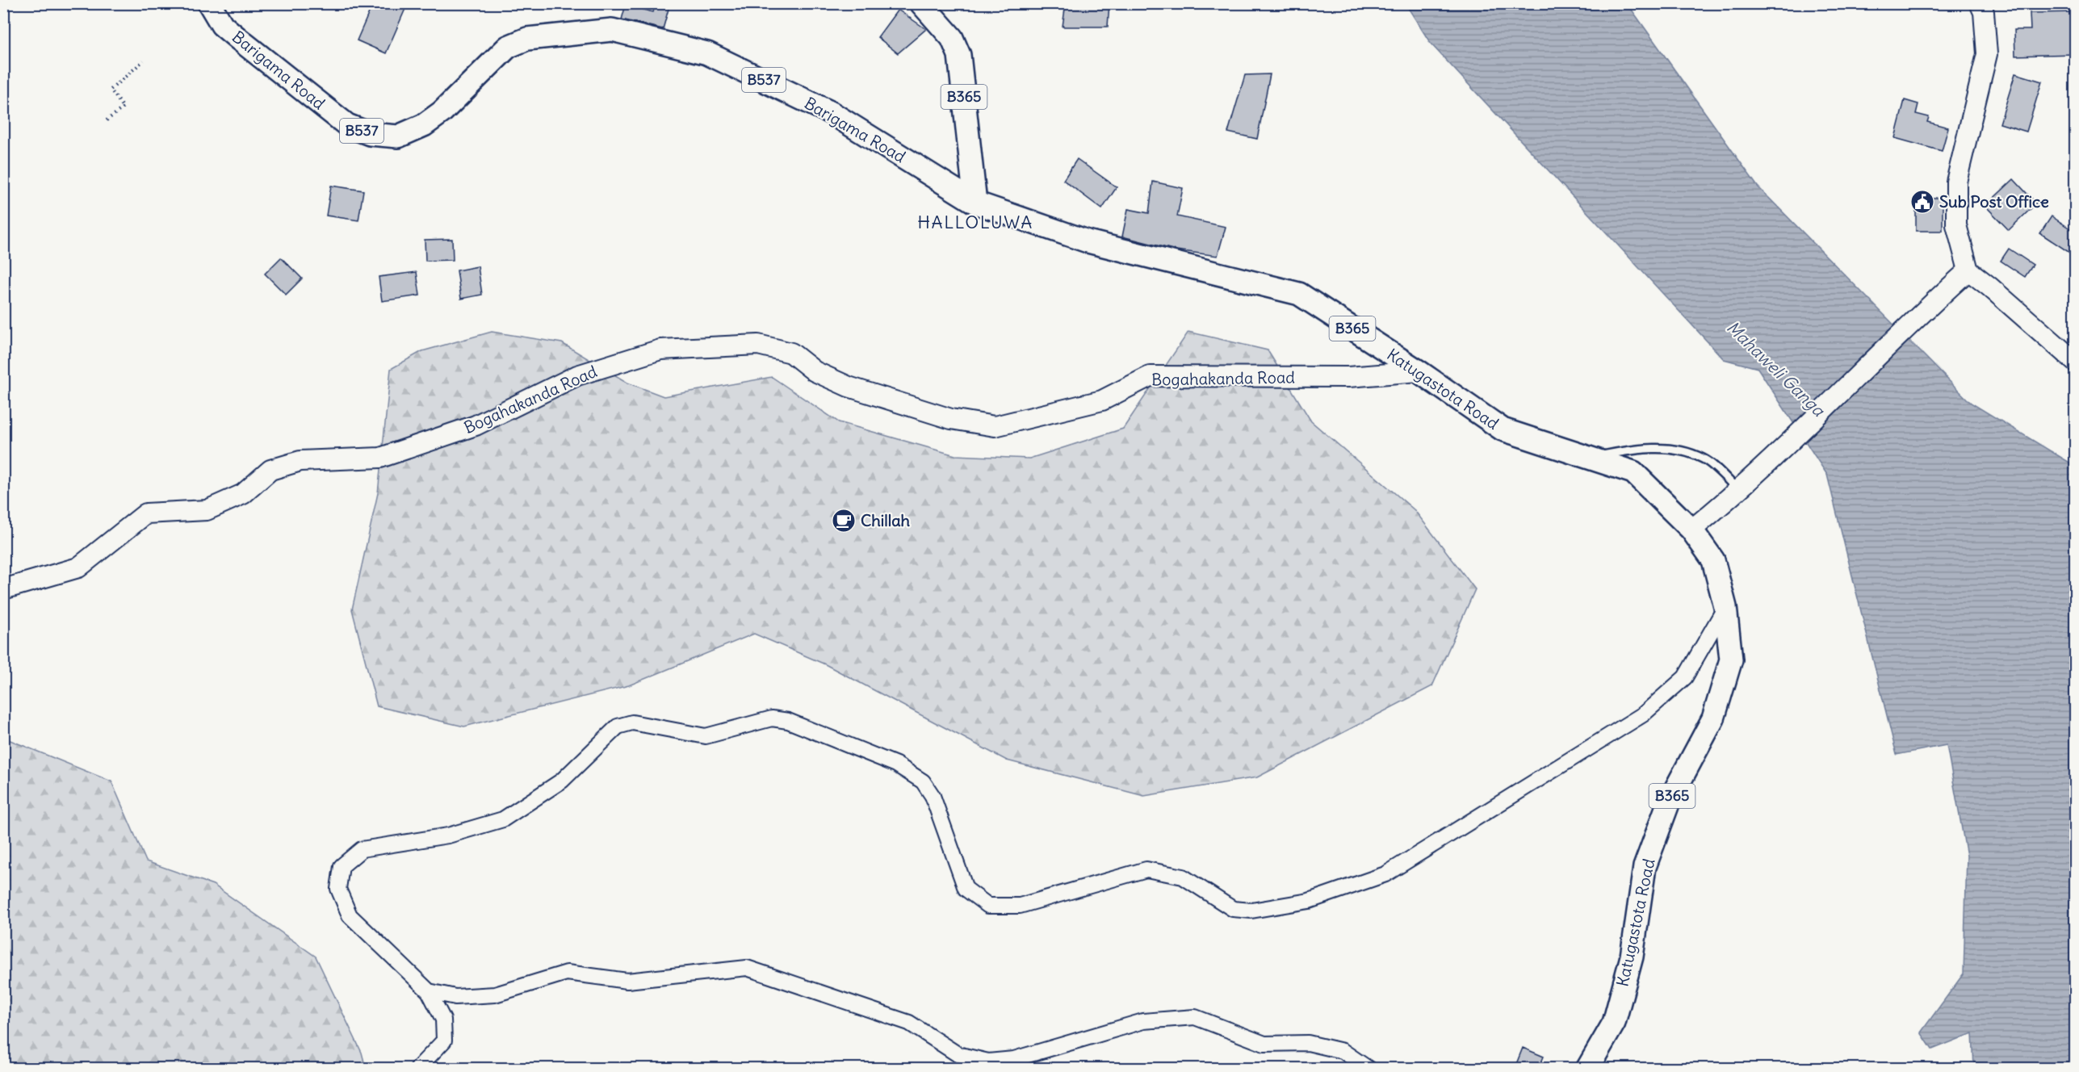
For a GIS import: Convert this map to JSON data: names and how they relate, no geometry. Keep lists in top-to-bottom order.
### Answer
{
  "streets": {
    "main road": [
      "Barigama Road",
      "B537",
      "B365",
      "Katugastota Road"
    ],
    "street": ["Bogahakanda Road"]
  },
  "crossings": [
    ["Barigama Road", "B365"],
    ["Barigama Road", "Katugastota Road"],
    ["B365", "Katugastota Road"],
    ["Bogahakanda Road", "Katugastota Road"]
  ],
  "districts": ["HALLOLUWA"],
  "water": ["Mahaweli Ganga"],
  "places": {
    "public building": ["Sub Post Office"],
    "cafe": ["Chillah"]
  }
}
